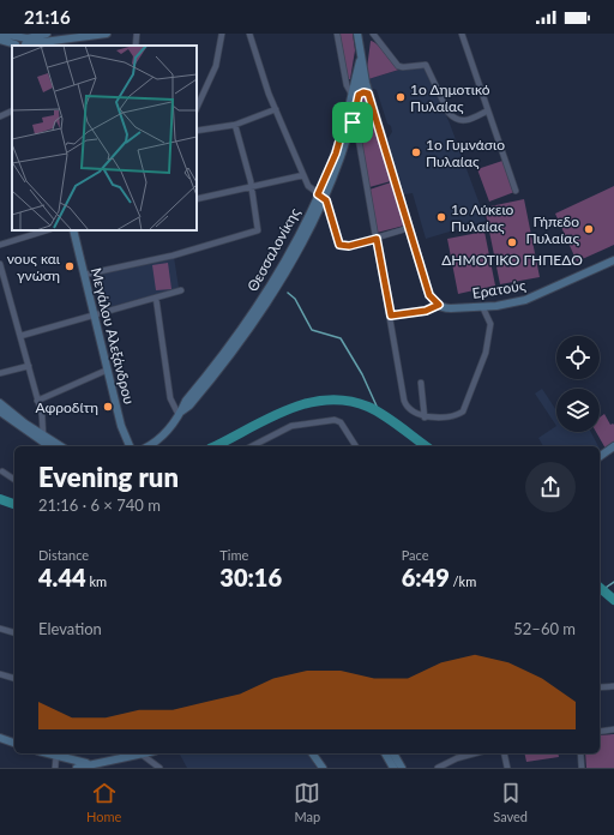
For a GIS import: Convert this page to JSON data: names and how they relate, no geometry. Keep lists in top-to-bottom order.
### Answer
{
  "streets": {
    "street": ["Θεσσαλονίκης", "Ερατούς", "Μεγάλου Αλεξάνδρου"]
  },
  "places": [
    "1ο Δημοτικό Πυλαίας",
    "1ο Γυμνάσιο Πυλαίας",
    "1ο Λύκειο Πυλαίας",
    "Γήπεδο Πυλαίας",
    "ΔΗΜΟΤΙΚΟ ΓΗΠΕΔΟ",
    "νους και γνώση",
    "Αφροδίτη"
  ],
  "page": {
    "status": "21:16",
    "heading": ["Evening run", "21:16 · 6 × 740 m"],
    "stats": [
      ["Distance", "4.44 km"],
      ["Time", "30:16"],
      ["Pace", "6:49 /km"]
    ],
    "chart": ["Elevation", "52–60 m"],
    "tabs": ["Home", "Map", "Saved"]
  }
}
